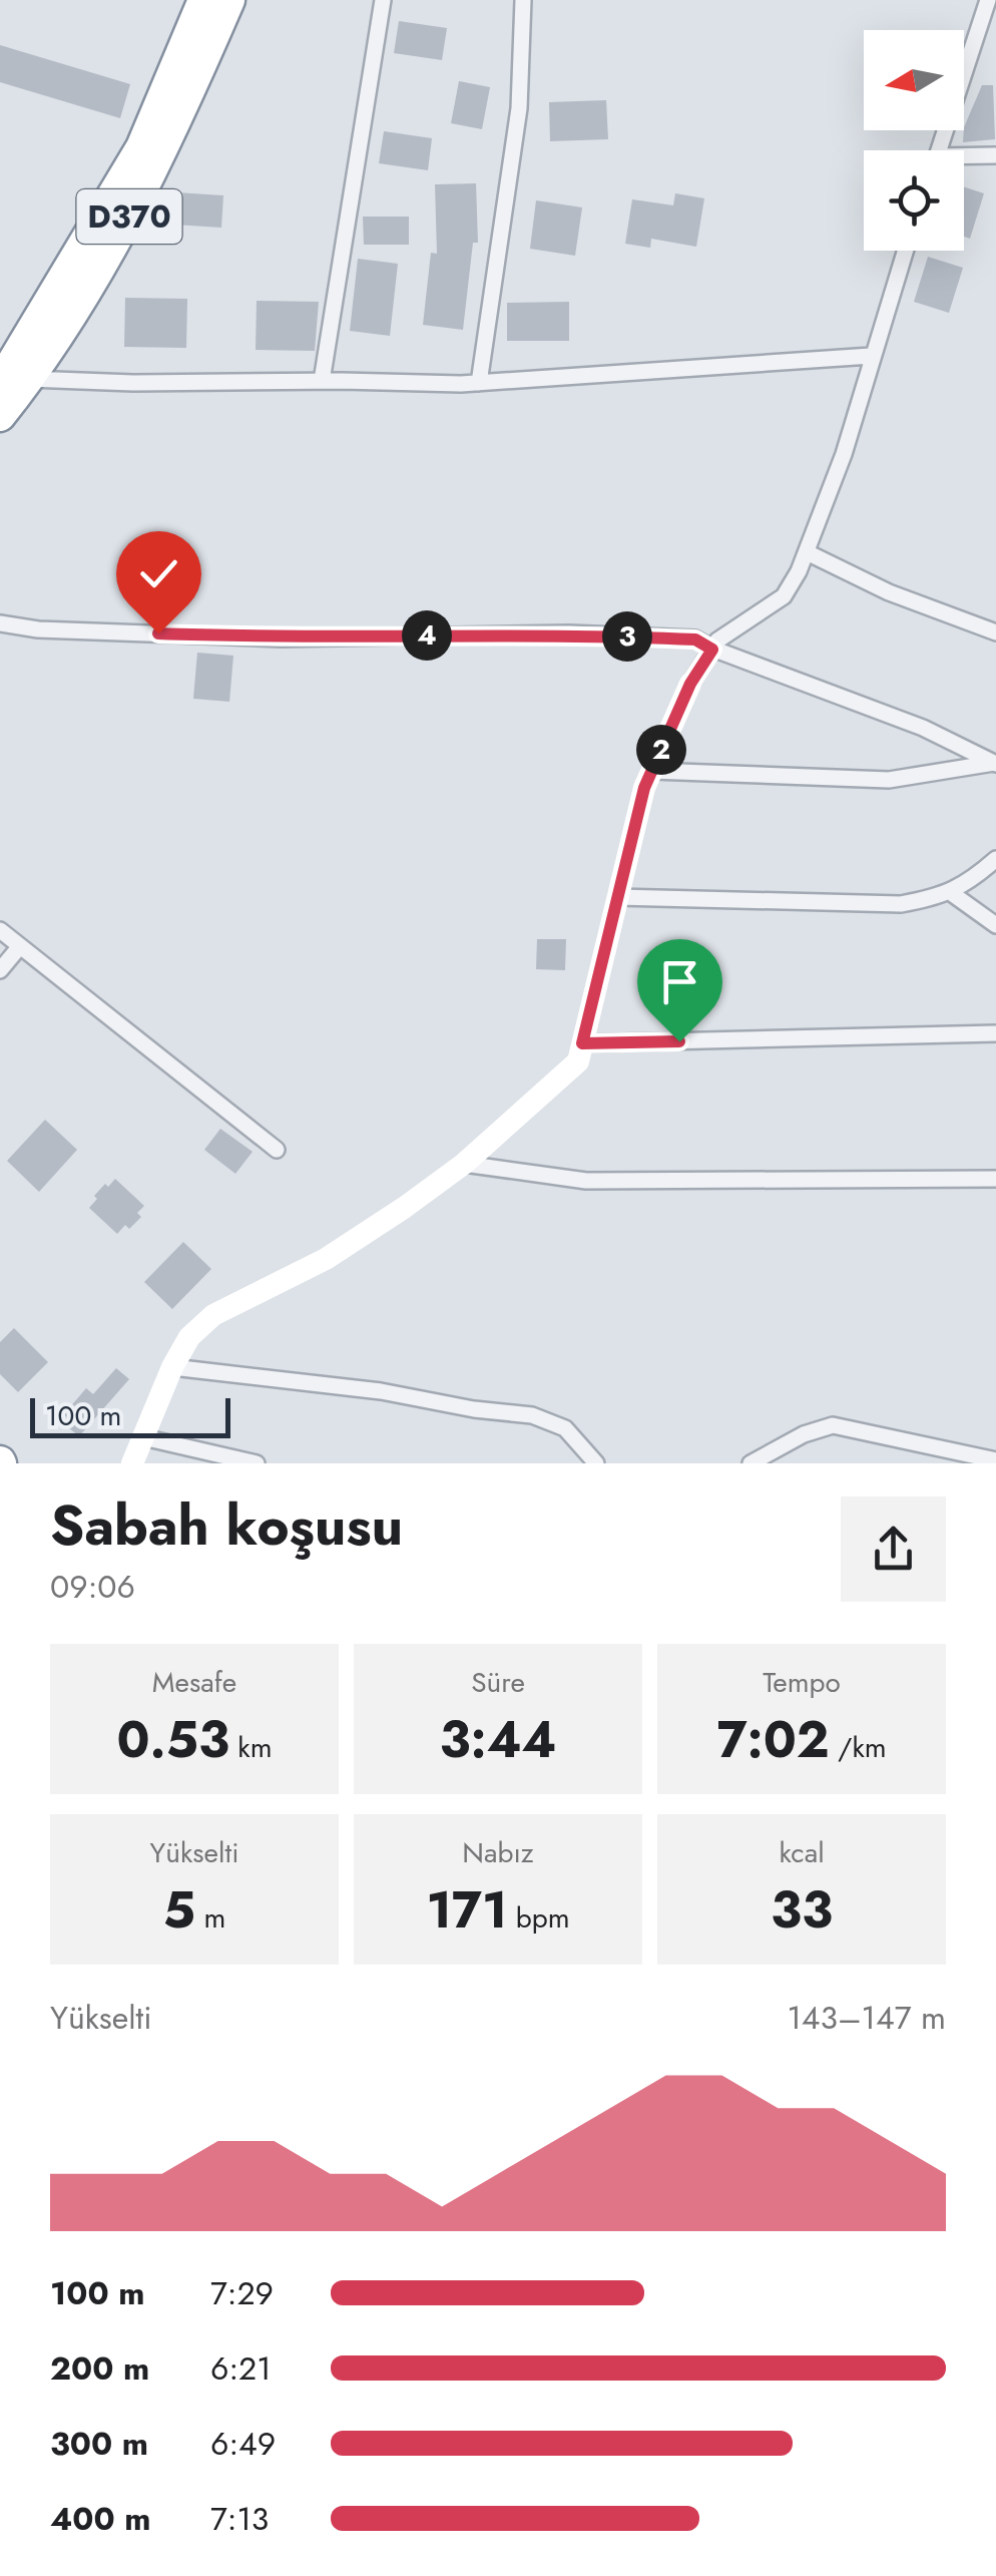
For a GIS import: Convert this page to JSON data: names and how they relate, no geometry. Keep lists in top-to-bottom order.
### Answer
{
  "streets": {
    "highway": ["D370"]
  },
  "scale_bar": "100 m",
  "north": "left",
  "page": {
    "pins": ["4", "3", "2"],
    "scale": "100 m",
    "heading": ["Sabah koşusu", "09:06"],
    "stats": [
      ["Mesafe", "0.53 km"],
      ["Süre", "3:44"],
      ["Tempo", "7:02 /km"],
      ["Yükselti", "5 m"],
      ["Nabız", "171 bpm"],
      ["kcal", "33"]
    ],
    "chart": ["Yükselti", "143–147 m"],
    "list": [
      {
        "name": "100 m",
        "note": "7:29"
      },
      {
        "name": "200 m",
        "note": "6:21"
      },
      {
        "name": "300 m",
        "note": "6:49"
      },
      {
        "name": "400 m",
        "note": "7:13"
      }
    ]
  }
}
